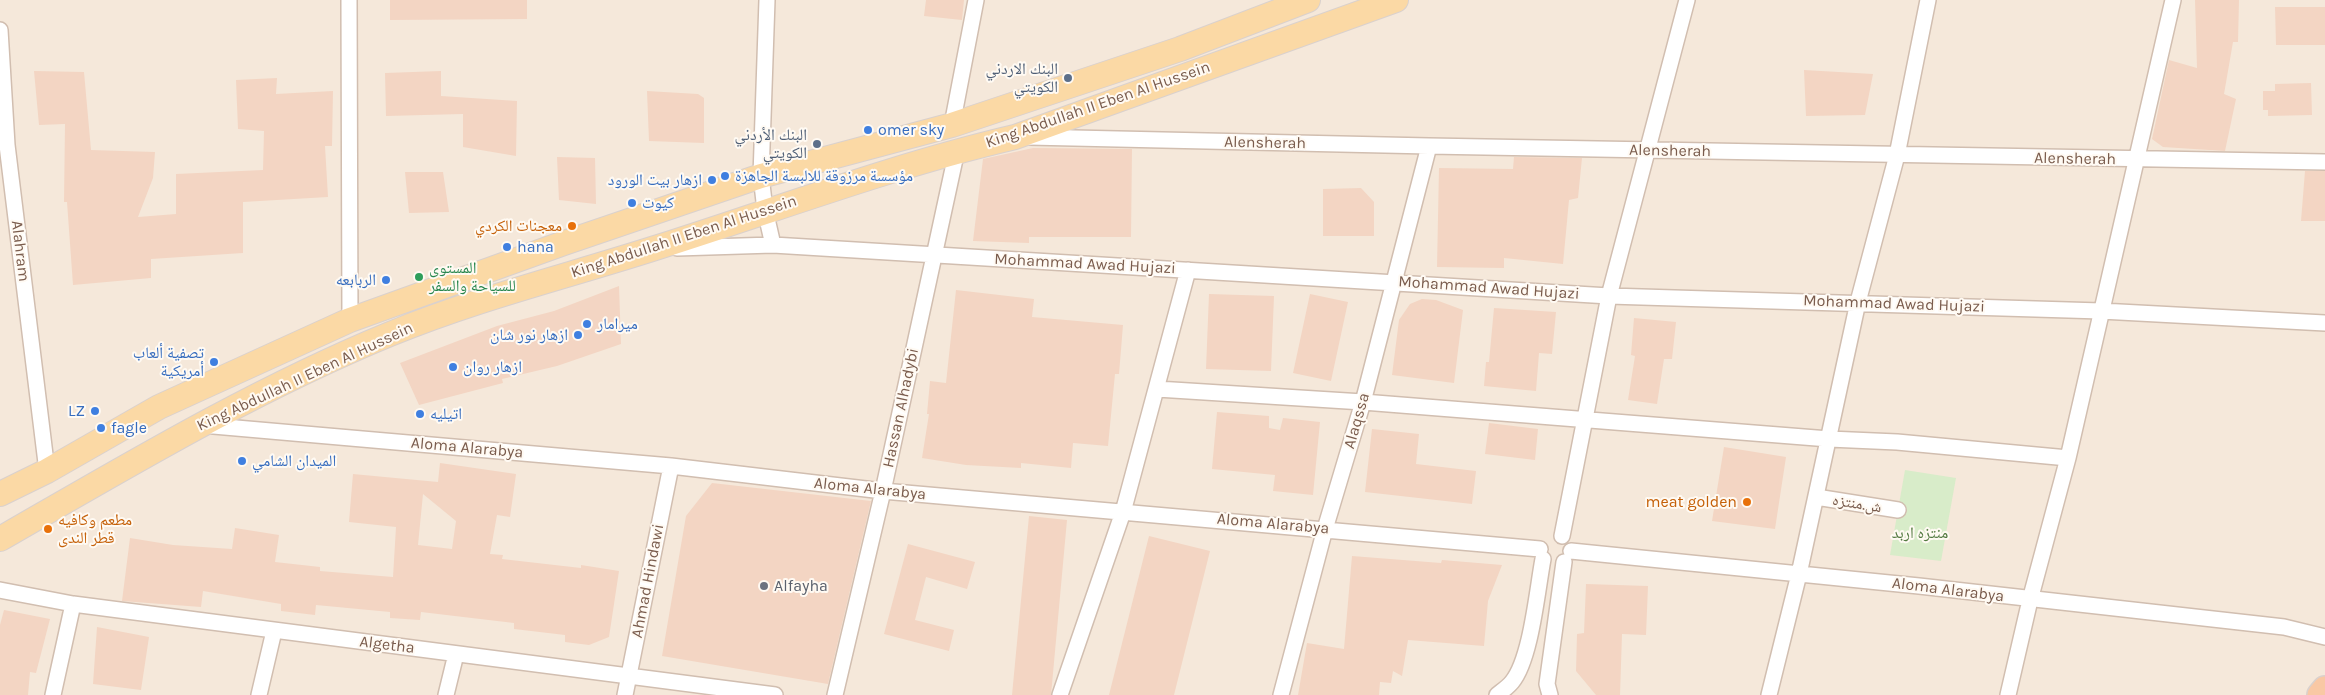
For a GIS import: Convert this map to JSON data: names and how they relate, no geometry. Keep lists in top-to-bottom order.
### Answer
{
  "streets": {
    "main road": ["King Abdullah II Eben Al Hussein"],
    "street": [
      "Alensherah",
      "Alahram",
      "Mohammad Awad Hujazi",
      "Hassan Alhadybi",
      "Alaqssa",
      "Aloma Alarabya",
      "ش.منتزه",
      "Ahmad Hindawi",
      "Algetha"
    ]
  },
  "crossings": [
    ["King Abdullah II Eben Al Hussein", "Alensherah"],
    ["King Abdullah II Eben Al Hussein", "Alahram"],
    ["King Abdullah II Eben Al Hussein", "Mohammad Awad Hujazi"],
    ["King Abdullah II Eben Al Hussein", "Hassan Alhadybi"],
    ["King Abdullah II Eben Al Hussein", "Aloma Alarabya"],
    ["Alensherah", "Alaqssa"],
    ["Mohammad Awad Hujazi", "Hassan Alhadybi"],
    ["Mohammad Awad Hujazi", "Alaqssa"],
    ["Hassan Alhadybi", "Aloma Alarabya"],
    ["Alaqssa", "Aloma Alarabya"],
    ["Aloma Alarabya", "Ahmad Hindawi"],
    ["Ahmad Hindawi", "Algetha"]
  ],
  "parks": ["منتزه اربد"],
  "places": [
    "البنك الاردني الكويتي",
    "omer sky",
    "البنك الأردني الكويتي",
    "مؤسسة مرزوقة للالبسة الجاهزة",
    "ازهار بيت الورود",
    "كيوت",
    "معجنات الكردي",
    "hana",
    "المستوى للسياحة والسفر",
    "الربابعه",
    "ميرامار",
    "ازهار نور شان",
    "تصفية ألعاب أمريكية",
    "ازهار روان",
    "LZ",
    "اتيليه",
    "fagle",
    "الميدان الشامي",
    "meat golden",
    "مطعم وكافيه قطر الندى",
    "Alfayha"
  ]
}
